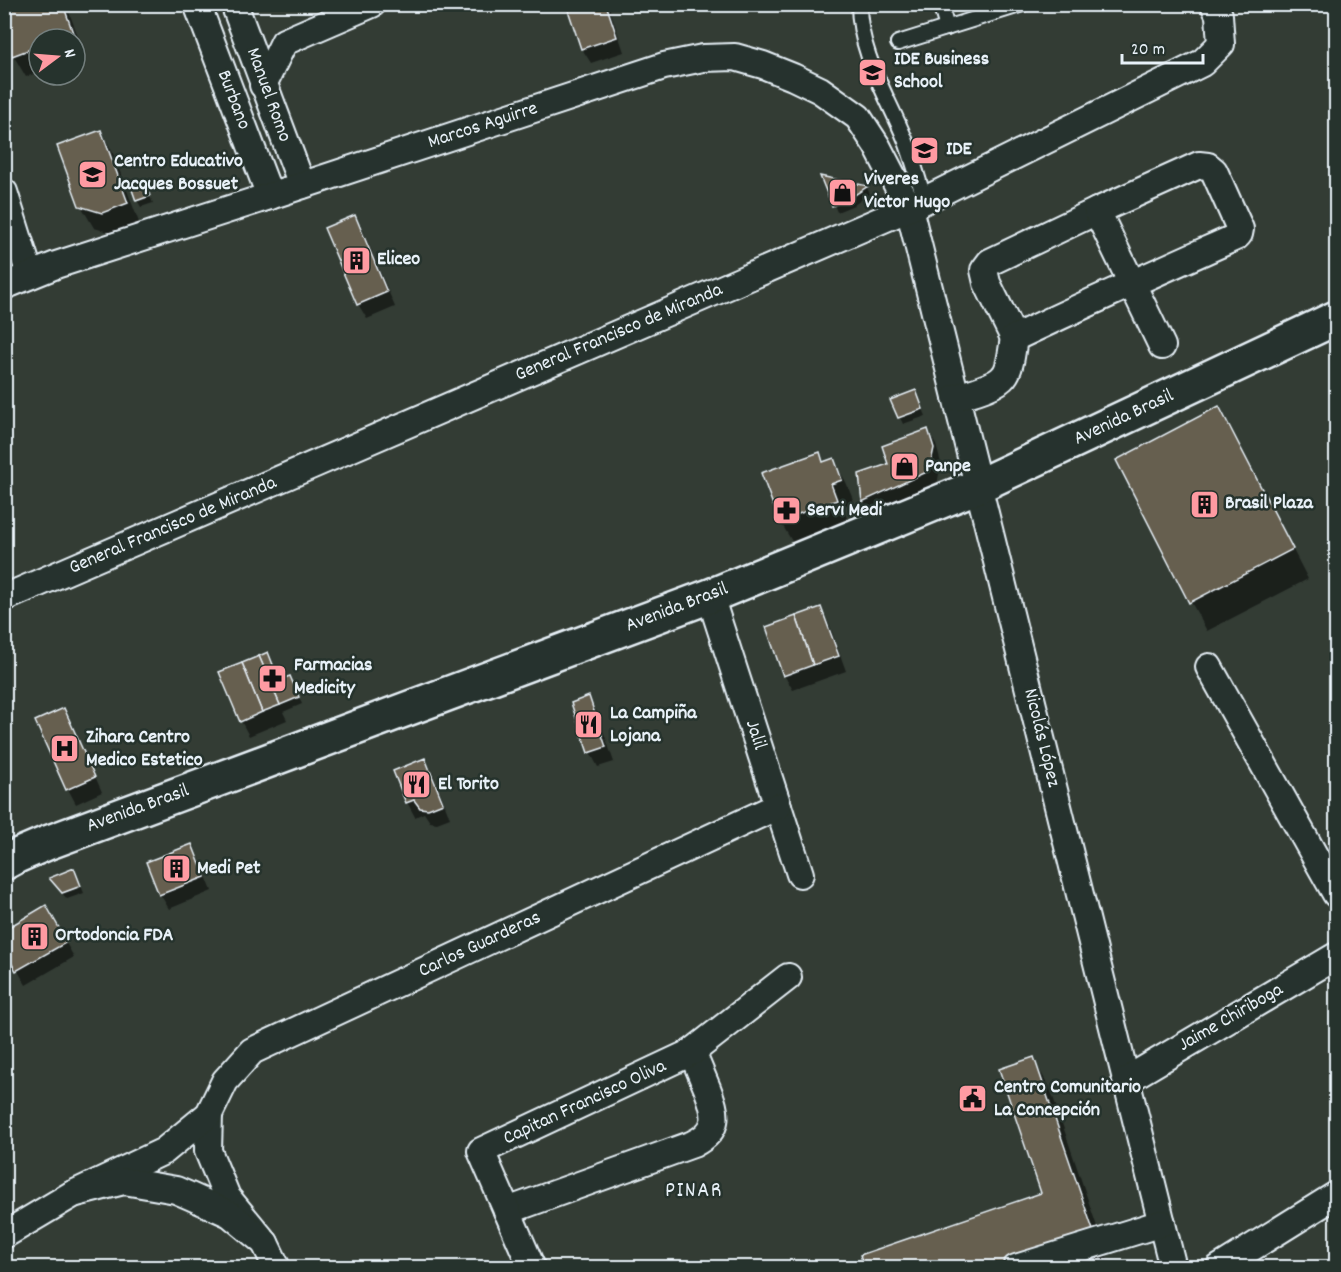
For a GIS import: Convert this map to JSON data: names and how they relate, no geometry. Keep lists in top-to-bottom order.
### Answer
{
  "streets": {
    "street": [
      "Manuel Romo",
      "Burbano",
      "Marcos Aguirre",
      "General Francisco de Miranda",
      "Avenida Brasil",
      "Jalil",
      "Nicolás López",
      "Carlos Guarderas",
      "Jaime Chiriboga",
      "Capitan Francisco Oliva"
    ]
  },
  "crossings": [
    ["Manuel Romo", "Marcos Aguirre"],
    ["Burbano", "Marcos Aguirre"],
    ["Marcos Aguirre", "General Francisco de Miranda"],
    ["Marcos Aguirre", "Nicolás López"],
    ["General Francisco de Miranda", "Nicolás López"],
    ["Avenida Brasil", "Jalil"],
    ["Avenida Brasil", "Nicolás López"],
    ["Jalil", "Carlos Guarderas"],
    ["Nicolás López", "Jaime Chiriboga"]
  ],
  "districts": ["PINAR"],
  "places": {
    "school or university": ["IDE Business School", "IDE", "Centro Educativo Jacques Bossuet"],
    "shop": ["Viveres Victor Hugo", "Panpe"],
    "building": [
      "Eliceo",
      "Brasil Plaza",
      "Medi Pet",
      "Ortodoncia FDA"
    ],
    "pharmacy": ["Servi Medi", "Farmacias Medicity"],
    "restaurant": ["La Campiña Lojana", "El Torito"],
    "hospital": ["Zihara Centro Medico Estetico"],
    "public building": ["Centro Comunitario La Concepción"]
  },
  "scale_bar": "20 m",
  "north": "right"
}
